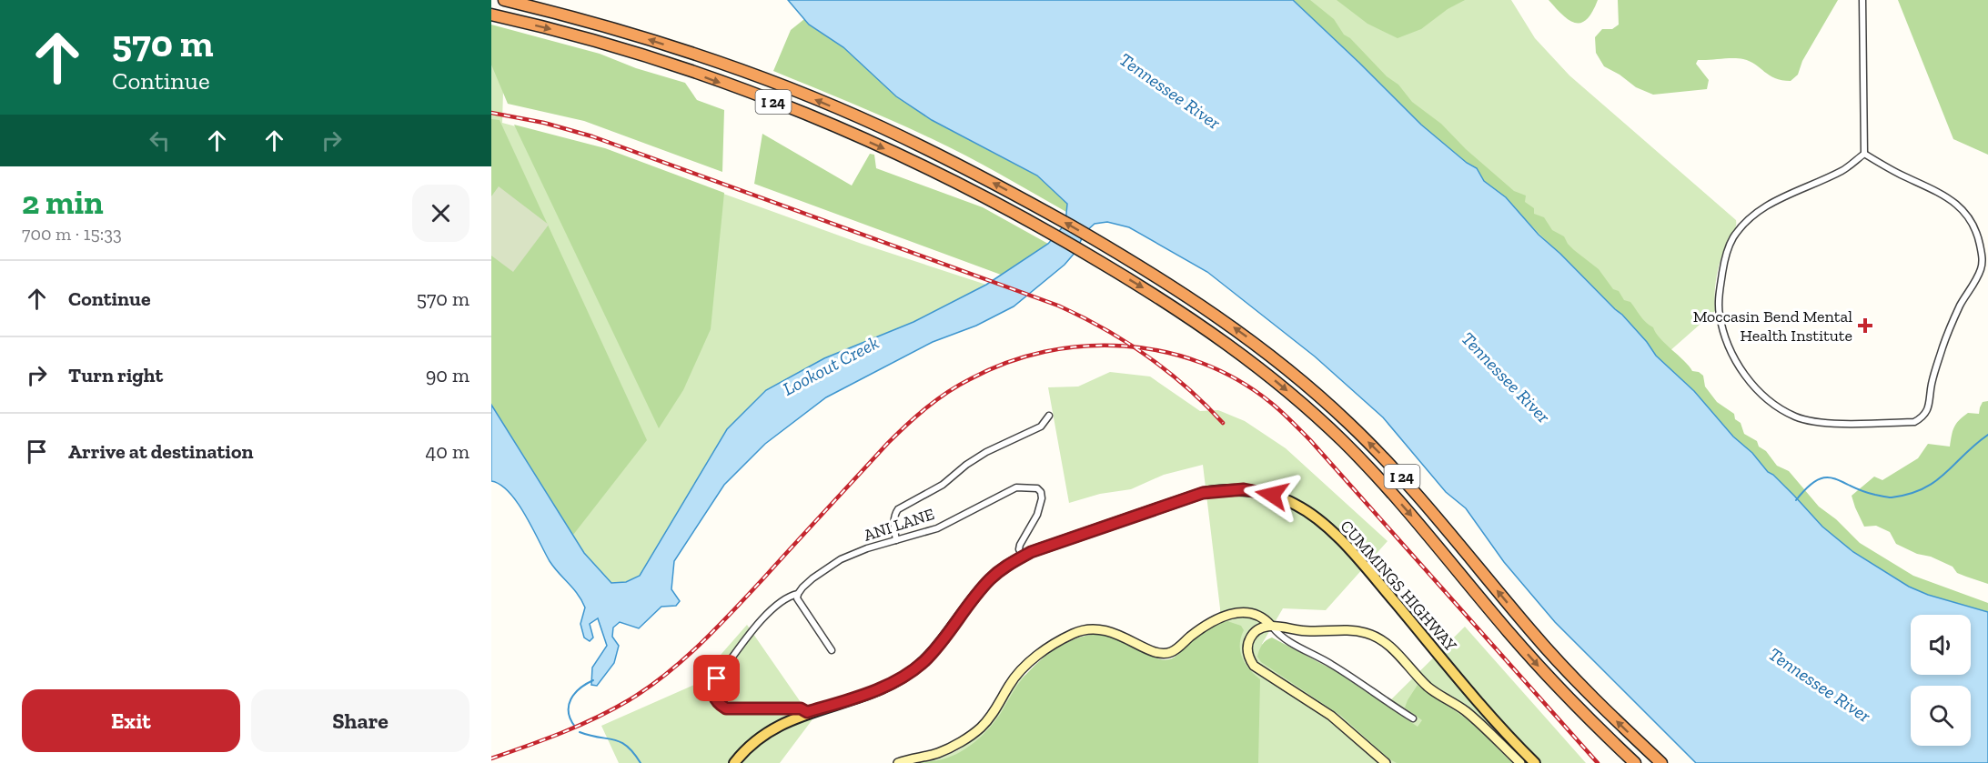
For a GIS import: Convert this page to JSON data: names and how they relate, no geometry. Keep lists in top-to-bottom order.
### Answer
{
  "streets": {
    "highway": ["I 24"],
    "main road": ["CUMMINGS HIGHWAY"],
    "street": ["ANI LANE"]
  },
  "crossings": [
    ["ANI LANE", "CUMMINGS HIGHWAY"]
  ],
  "water": ["Tennessee River", "Lookout Creek"],
  "places": {
    "health": ["Moccasin Bend Mental Health Institute"]
  },
  "page": {
    "turn": ["570 m", "Continue"],
    "heading": ["2 min", "700 m · 15:33"],
    "list": [
      {
        "name": "Continue",
        "value": "570 m"
      },
      {
        "name": "Turn right",
        "value": "90 m"
      },
      {
        "name": "Arrive at destination",
        "value": "40 m"
      }
    ],
    "buttons": ["Exit", "Share"]
  }
}
